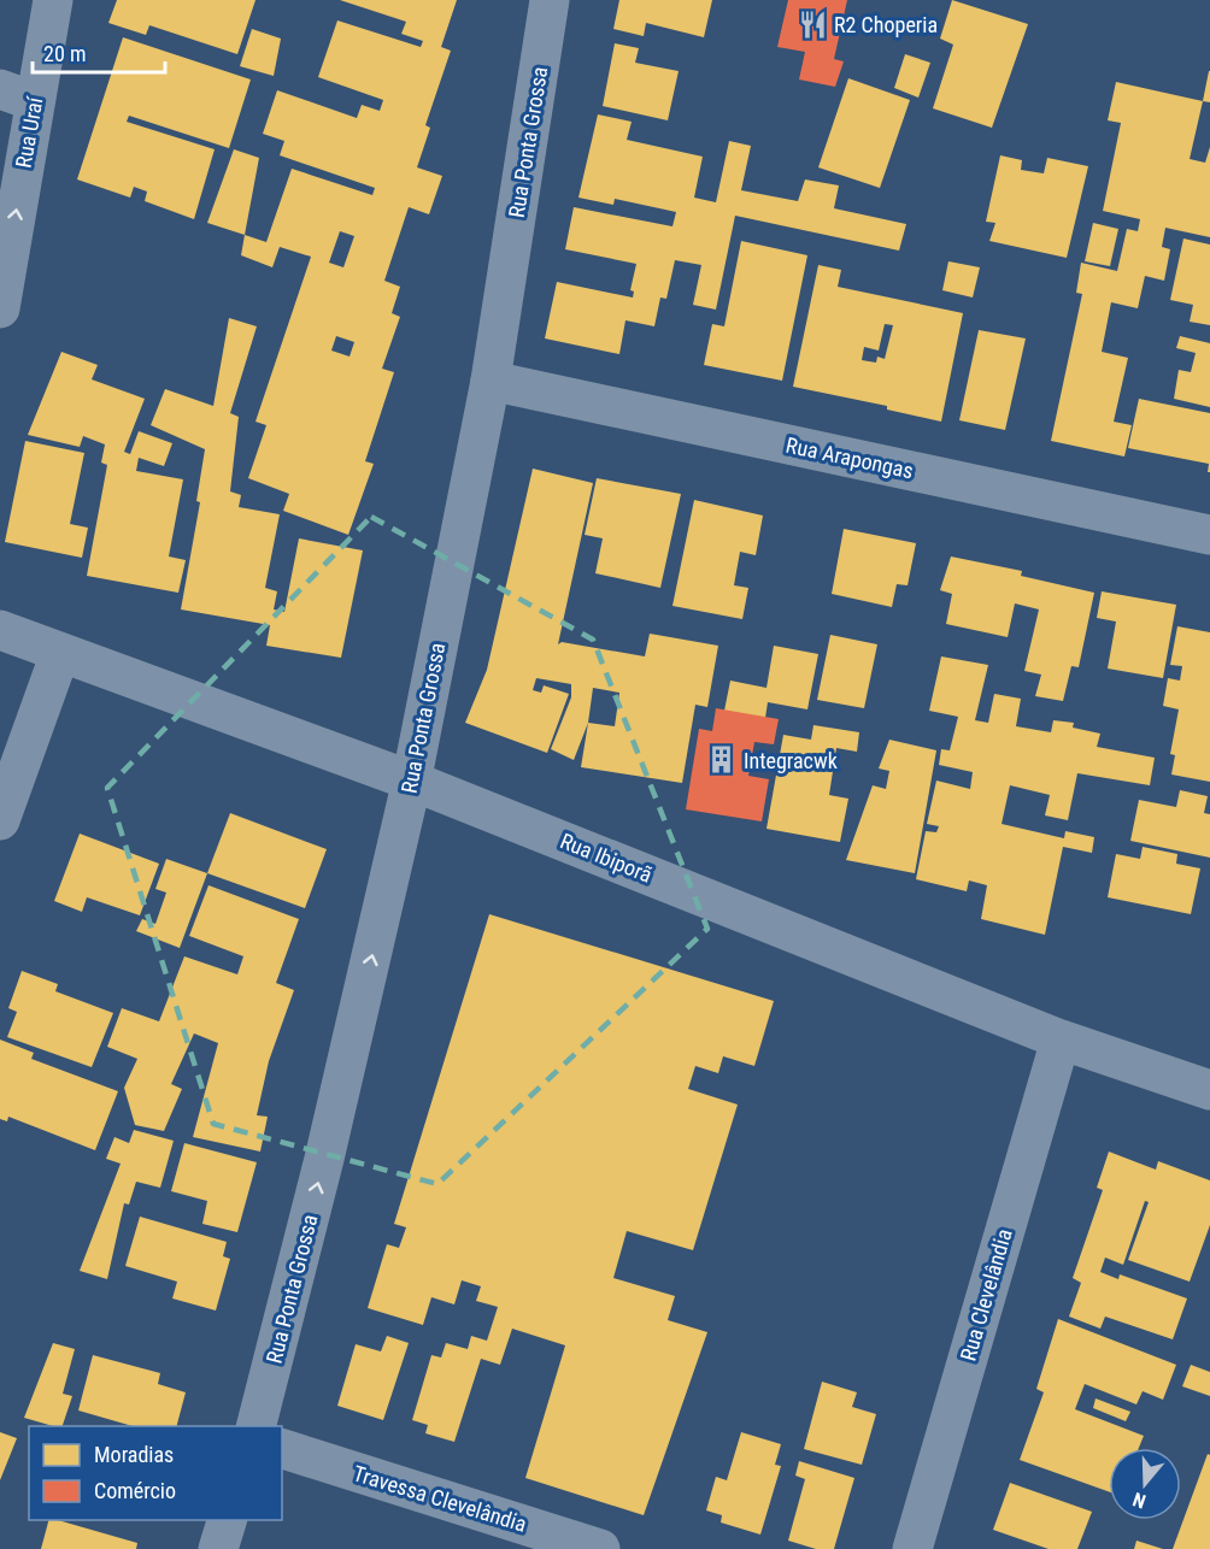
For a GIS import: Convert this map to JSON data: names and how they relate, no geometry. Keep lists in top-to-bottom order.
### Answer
{
  "streets": {
    "street": [
      "Rua Uraí",
      "Rua Ponta Grossa",
      "Rua Arapongas",
      "Rua Ibiporã",
      "Rua Clevelândia",
      "Travessa Clevelândia"
    ]
  },
  "crossings": [
    ["Rua Ponta Grossa", "Rua Arapongas"],
    ["Rua Ponta Grossa", "Rua Ibiporã"],
    ["Rua Ibiporã", "Rua Clevelândia"]
  ],
  "one_way": ["Rua Uraí", "Rua Ponta Grossa"],
  "places": {
    "restaurant": ["R2 Choperia"],
    "building": ["Integracwk"]
  },
  "legend": ["Moradias", "Comércio"],
  "scale_bar": "20 m",
  "north": "bottom"
}
